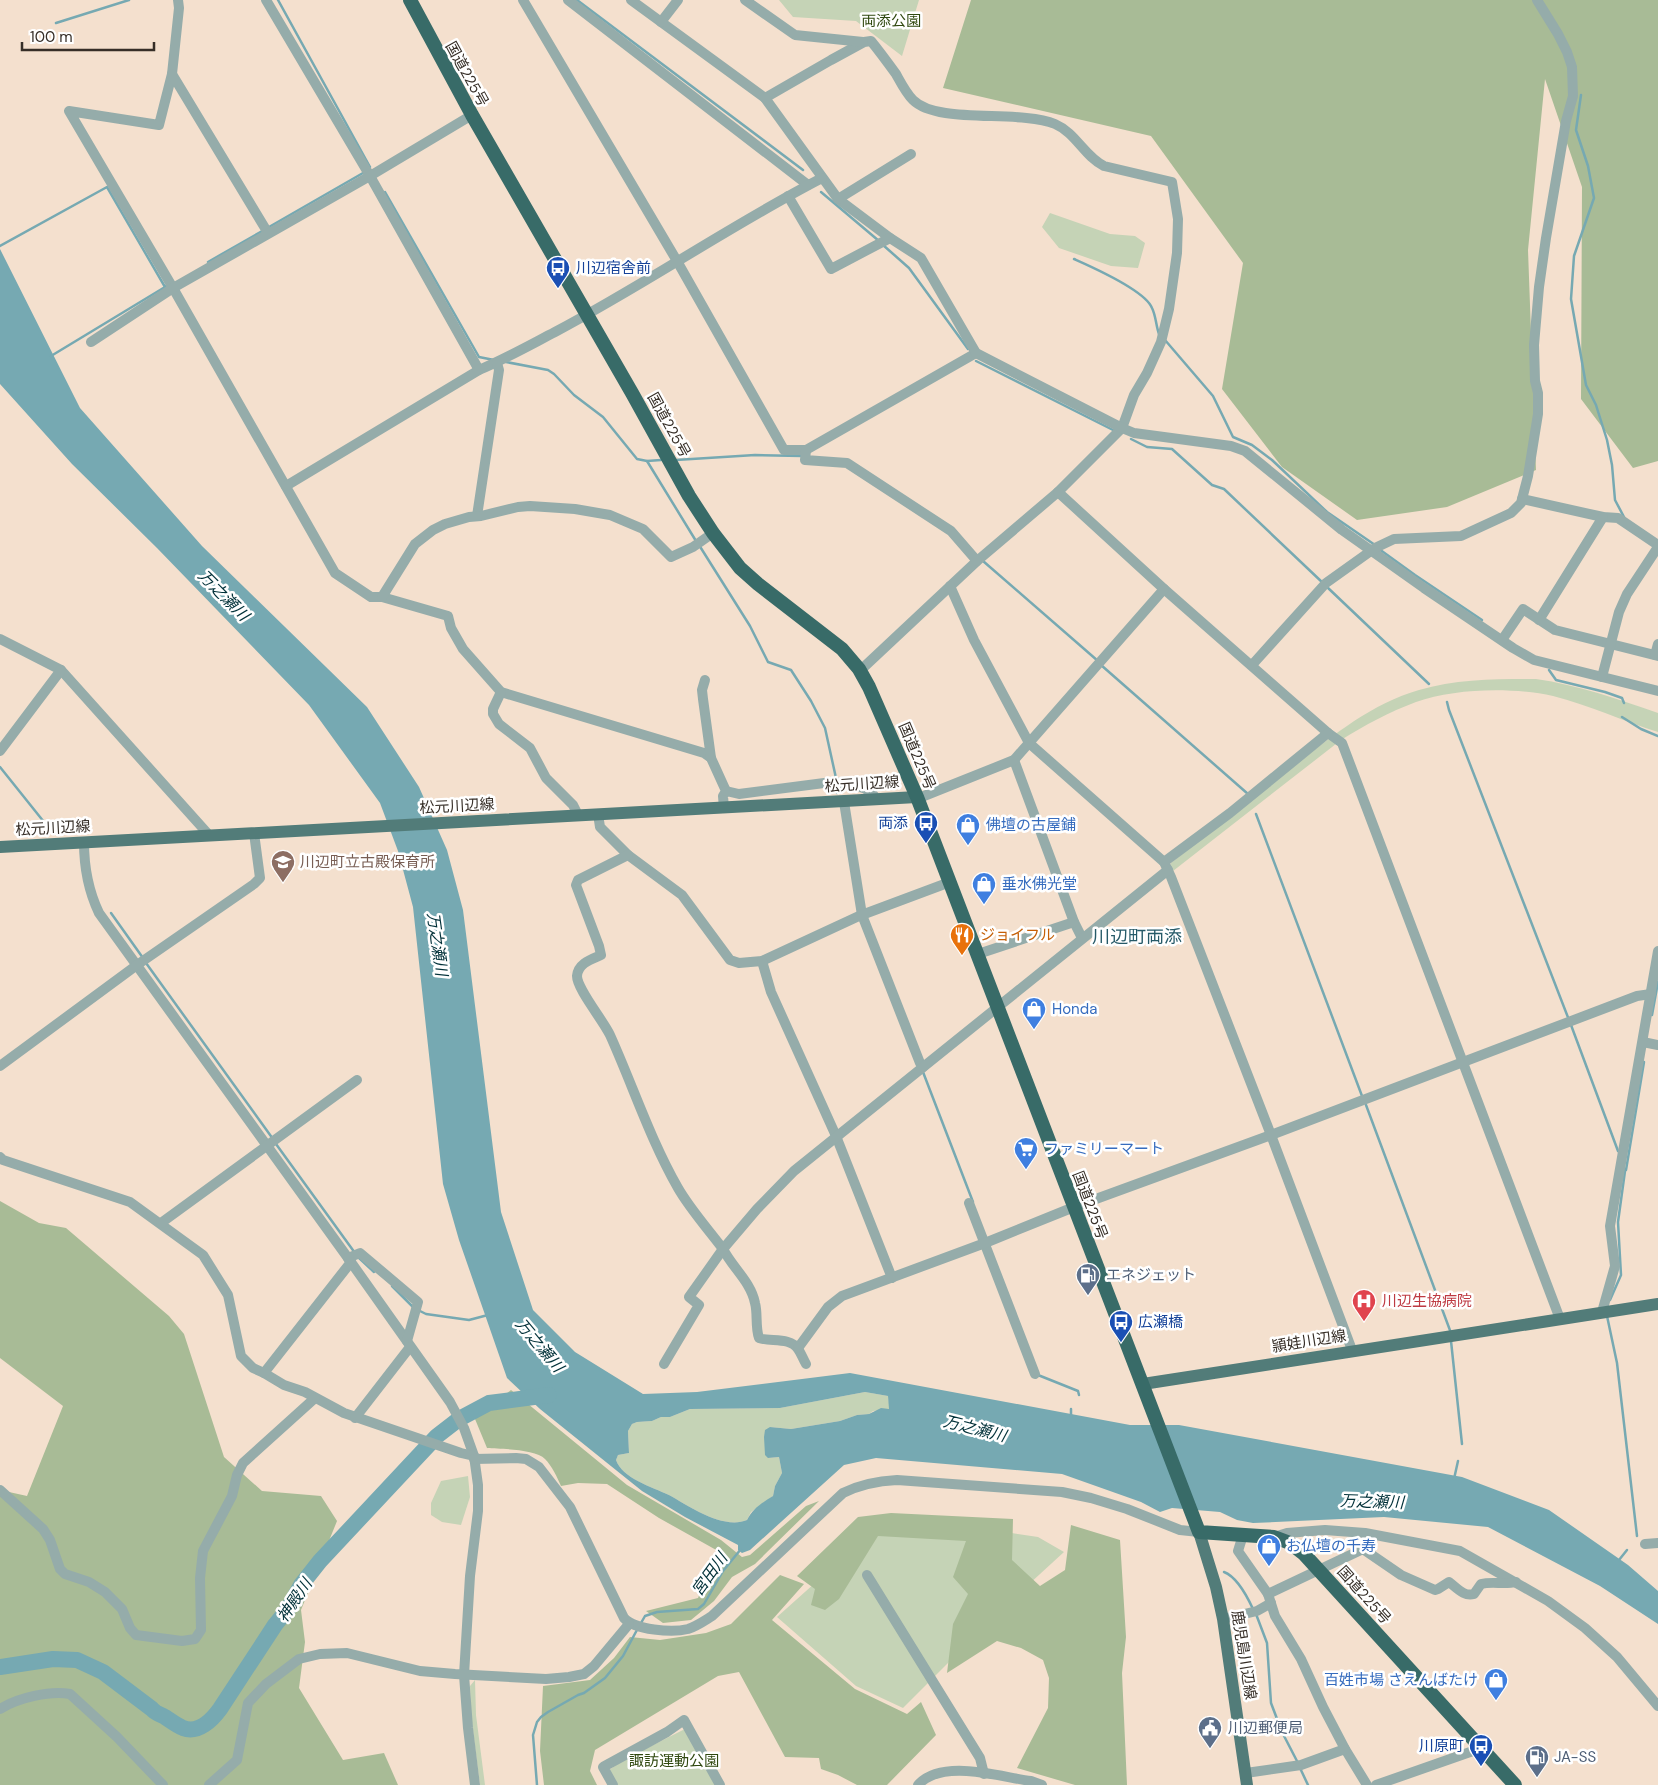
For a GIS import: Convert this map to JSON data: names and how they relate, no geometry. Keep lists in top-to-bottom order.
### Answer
{
  "streets": {
    "highway": ["国道225号"],
    "main road": ["松元川辺線", "頴娃川辺線", "鹿児島川辺線"]
  },
  "crossings": [
    ["国道225号", "松元川辺線"],
    ["国道225号", "頴娃川辺線"],
    ["国道225号", "鹿児島川辺線"]
  ],
  "districts": ["川辺町両添"],
  "water": ["万之瀬川", "宮田川", "神殿川"],
  "parks": ["両添公園", "諏訪運動公園"],
  "places": {
    "bus stop": [
      "川辺宿舎前",
      "両添",
      "広瀬橋",
      "川原町"
    ],
    "shop": [
      "佛壇の古屋鋪",
      "垂水佛光堂",
      "Honda",
      "お仏壇の千寿",
      "百姓市場 さえんばたけ"
    ],
    "school or university": ["川辺町立古殿保育所"],
    "restaurant": ["ジョイフル"],
    "supermarket": ["ファミリーマート"],
    "fuel station": ["エネジェット", "JA-SS"],
    "hospital": ["川辺生協病院"],
    "public building": ["川辺郵便局"]
  },
  "scale_bar": "100 m"
}
